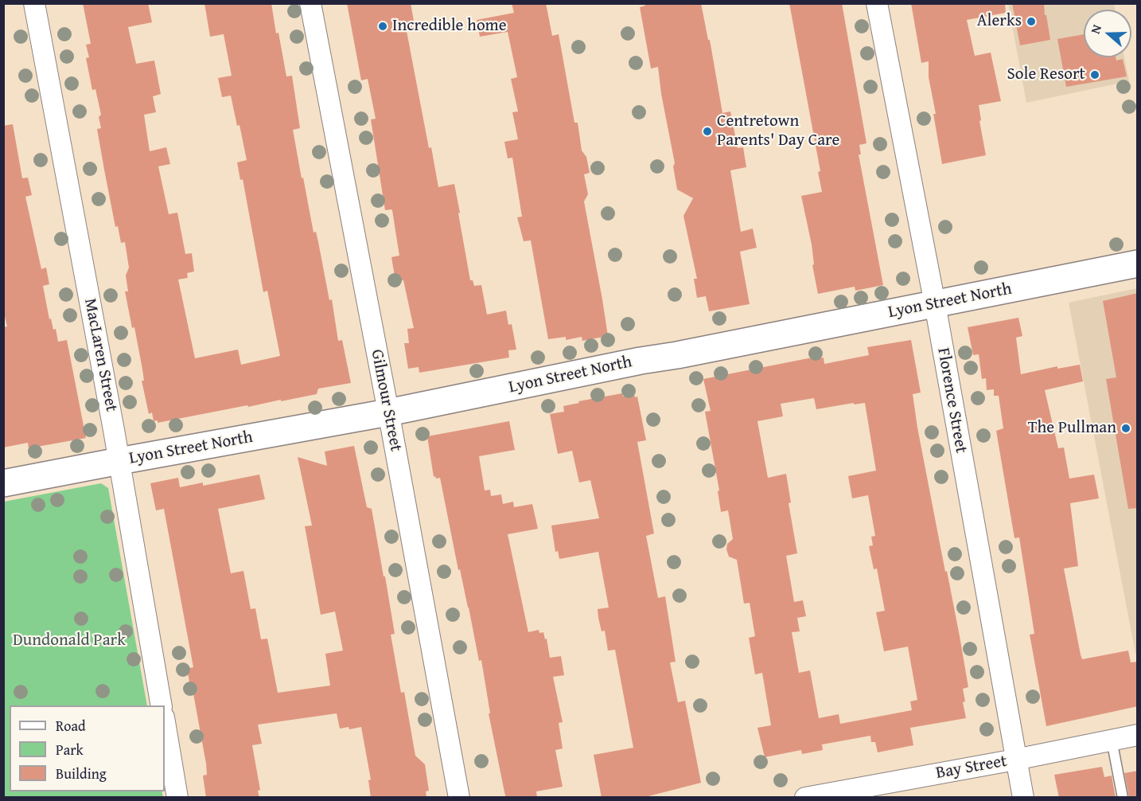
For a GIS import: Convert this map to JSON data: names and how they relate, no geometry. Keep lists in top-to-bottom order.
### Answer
{
  "streets": {
    "main road": ["Lyon Street North"],
    "street": [
      "MacLaren Street",
      "Gilmour Street",
      "Florence Street",
      "Bay Street"
    ]
  },
  "crossings": [
    ["Lyon Street North", "MacLaren Street"],
    ["Lyon Street North", "Gilmour Street"],
    ["Lyon Street North", "Florence Street"],
    ["Florence Street", "Bay Street"]
  ],
  "parks": ["Dundonald Park"],
  "places": [
    "Alerks",
    "Incredible home",
    "Sole Resort",
    "Centretown Parents' Day Care",
    "The Pullman"
  ],
  "legend": ["Road", "Park", "Building"],
  "north": "left"
}
